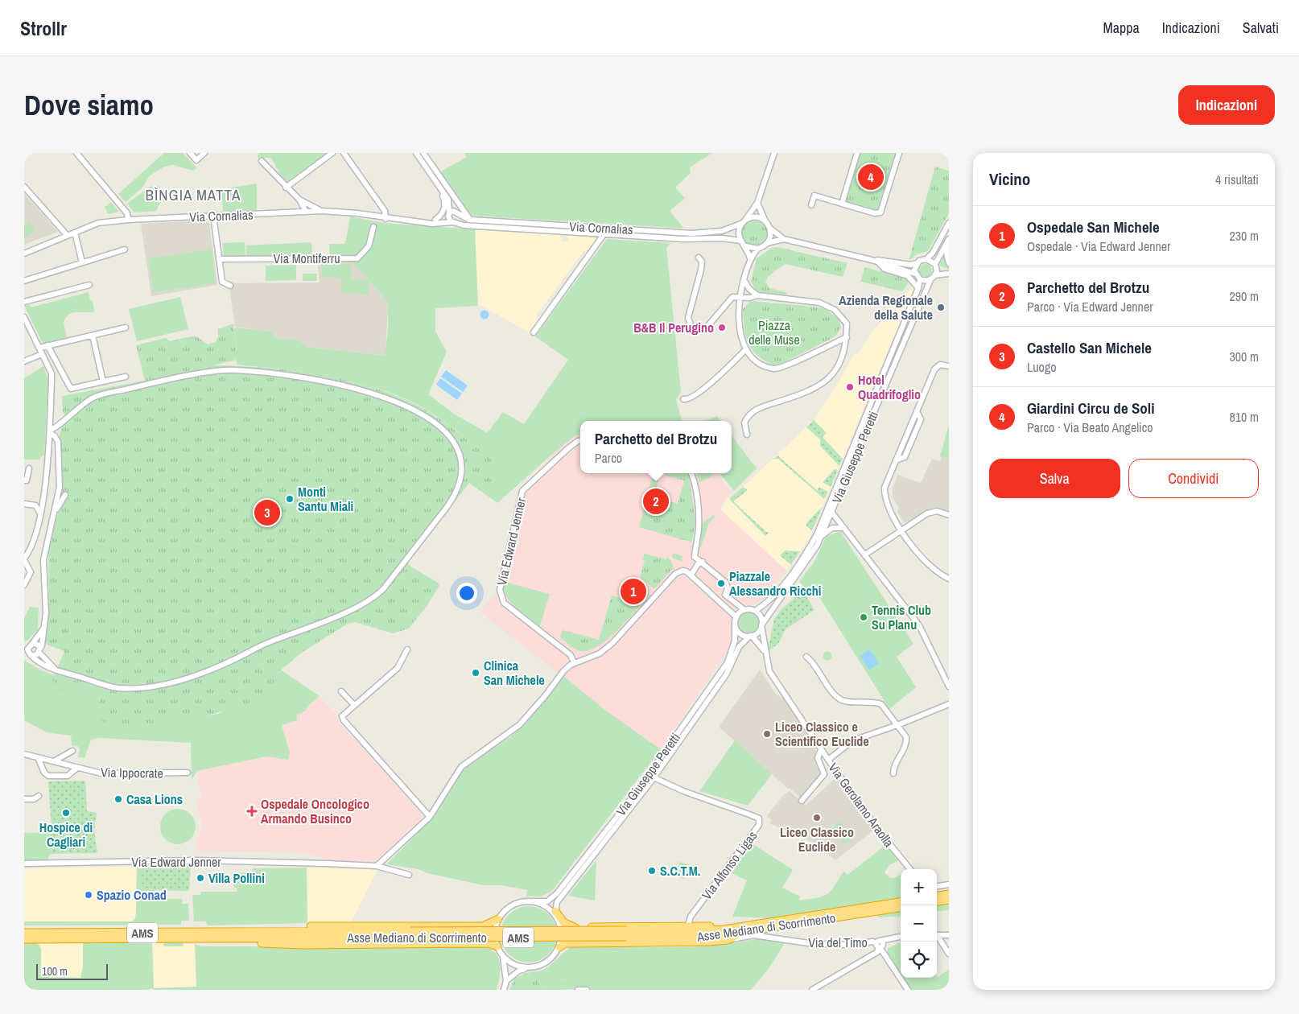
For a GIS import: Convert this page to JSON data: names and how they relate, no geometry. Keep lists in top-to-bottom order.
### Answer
{
  "streets": {
    "highway": ["Asse Mediano di Scorrimento", "AMS"],
    "street": [
      "Via Cornalias",
      "Via Montiferru",
      "Via Giuseppe Peretti",
      "Via Edward Jenner",
      "Via Ippocrate",
      "Via Gerolamo Araolla",
      "Via Alfonso Ligas",
      "Via del Timo"
    ]
  },
  "crossings": [
    ["Via Giuseppe Peretti", "Via Gerolamo Araolla"],
    ["Via Giuseppe Peretti", "Via Alfonso Ligas"]
  ],
  "districts": ["BÌNGIA MATTA"],
  "parks": ["Piazza delle Muse"],
  "places": {
    "other": [
      "Azienda Regionale della Salute",
      "B&B Il Perugino",
      "Hotel Quadrifoglio",
      "Monti Santu Miali",
      "Piazzale Alessandro Ricchi",
      "Tennis Club Su Planu",
      "Clinica San Michele",
      "Liceo Classico e Scientifico Euclide",
      "Casa Lions",
      "Hospice di Cagliari",
      "Liceo Classico Euclide",
      "S.C.T.M.",
      "Villa Pollini",
      "Spazio Conad"
    ],
    "health": ["Ospedale Oncologico Armando Businco"]
  },
  "scale_bar": "100 m",
  "page": {
    "header": "Strollr",
    "nav": ["Mappa", "Indicazioni", "Salvati"],
    "buttons": [
      "Indicazioni",
      ["Salva", "Condividi"]
    ],
    "title": "Dove siamo",
    "heading": ["Vicino", "4 risultati"],
    "pins": [
      "4",
      "2",
      "3",
      "1"
    ],
    "list": [
      {
        "mark": "1",
        "name": "Ospedale San Michele",
        "note": "Ospedale · Via Edward Jenner",
        "value": "230 m"
      },
      {
        "mark": "2",
        "name": "Parchetto del Brotzu",
        "note": "Parco · Via Edward Jenner",
        "value": "290 m"
      },
      {
        "mark": "3",
        "name": "Castello San Michele",
        "note": "Luogo",
        "value": "300 m"
      },
      {
        "mark": "4",
        "name": "Giardini Circu de Soli",
        "note": "Parco · Via Beato Angelico",
        "value": "810 m"
      }
    ],
    "popup": ["Parchetto del Brotzu", "Parco"],
    "map_buttons": ["+", "−"],
    "scale": "100 m"
  }
}
